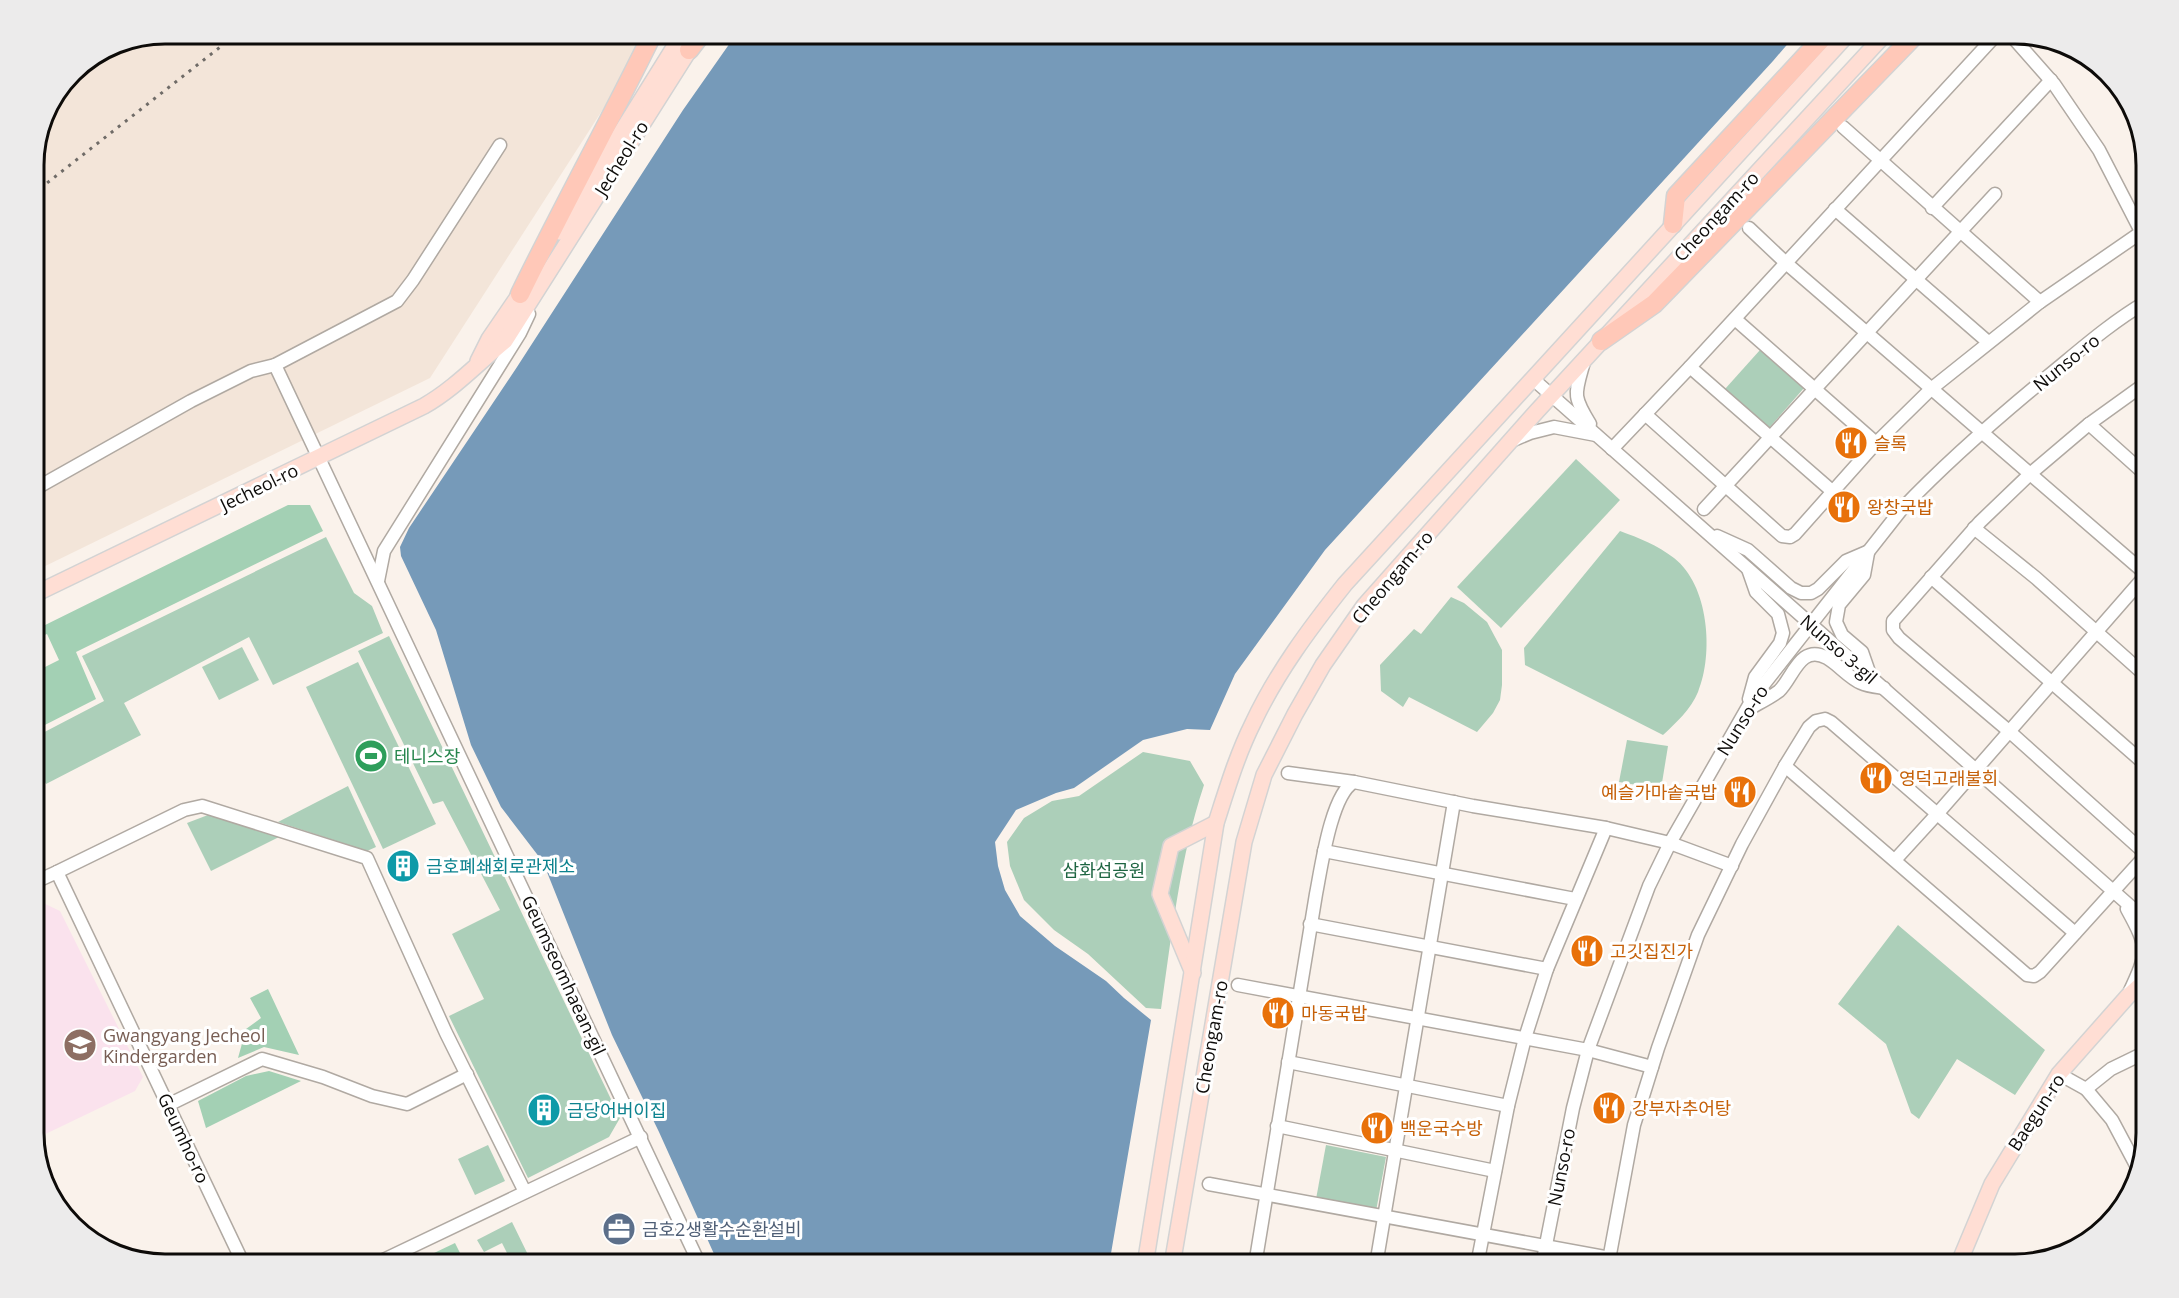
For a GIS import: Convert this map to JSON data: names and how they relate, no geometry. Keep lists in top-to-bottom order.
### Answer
{
  "streets": {
    "main road": ["Jecheol-ro", "Cheongam-ro", "Baegun-ro"],
    "street": [
      "Nunso-ro",
      "Nunso 3-gil",
      "Geumseomhaean-gil",
      "Geumho-ro"
    ]
  },
  "crossings": [
    ["Jecheol-ro", "Geumseomhaean-gil"],
    ["Cheongam-ro", "Nunso 3-gil"],
    ["Nunso-ro", "Nunso 3-gil"]
  ],
  "parks": ["삼화섬공원"],
  "places": {
    "restaurant": [
      "슬록",
      "왕창국밥",
      "영덕고래불회",
      "예슬가마솥국밥",
      "고깃집진가",
      "마동국밥",
      "강부자추어탕",
      "백운국수방"
    ],
    "sports": ["테니스장"],
    "building": ["금호폐쇄회로관제소", "금당어버이집"],
    "school or university": ["Gwangyang Jecheol Kindergarden"],
    "office": ["금호2생활수순환설비"]
  }
}
